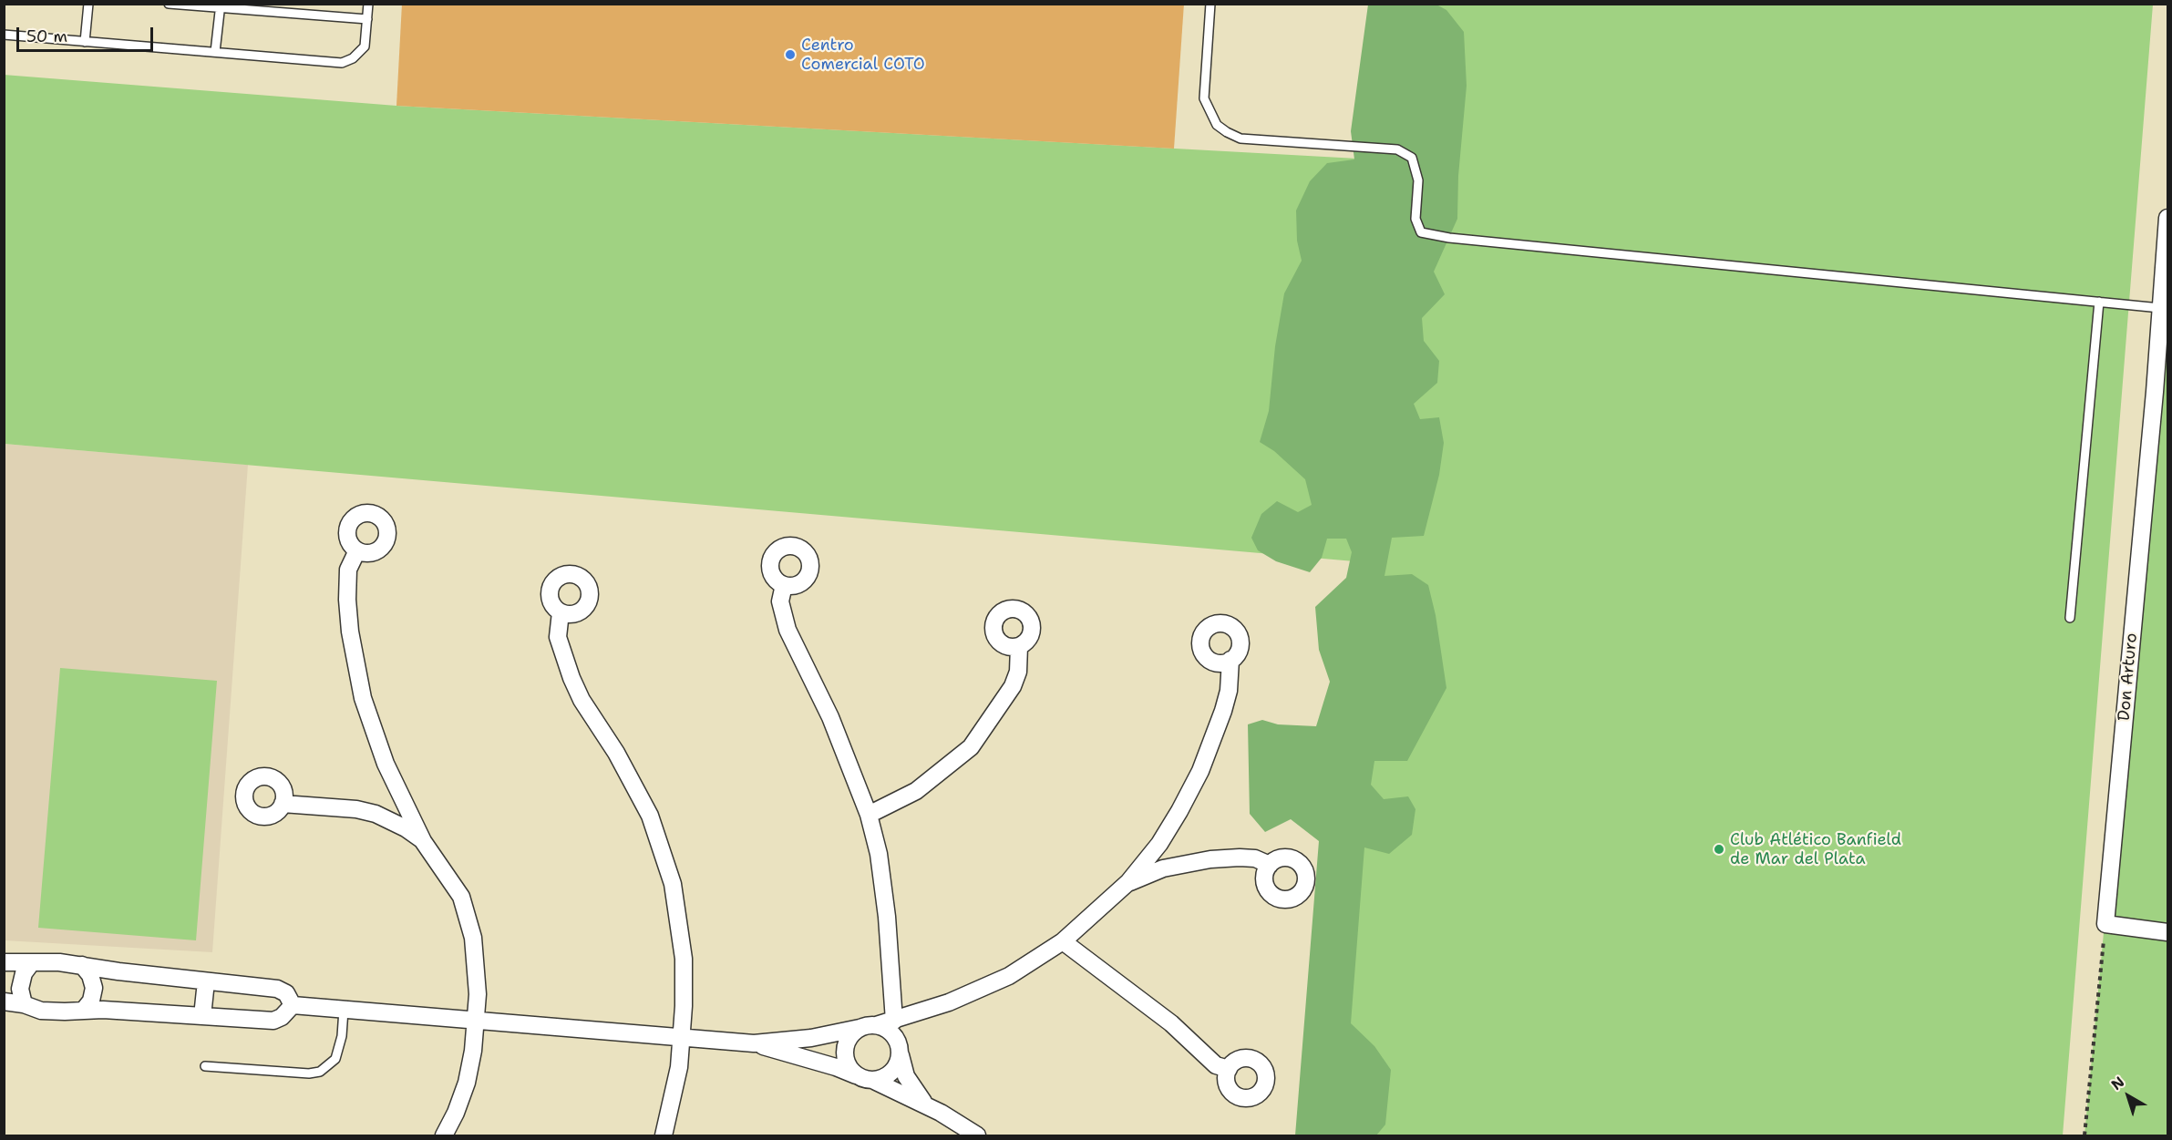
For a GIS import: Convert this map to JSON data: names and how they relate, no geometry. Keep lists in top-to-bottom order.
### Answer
{
  "streets": {
    "street": ["Don Arturo"]
  },
  "places": ["Centro Comercial COTO", "Club Atlético Banfield de Mar del Plata"],
  "scale_bar": "50 m",
  "north": "top left"
}
